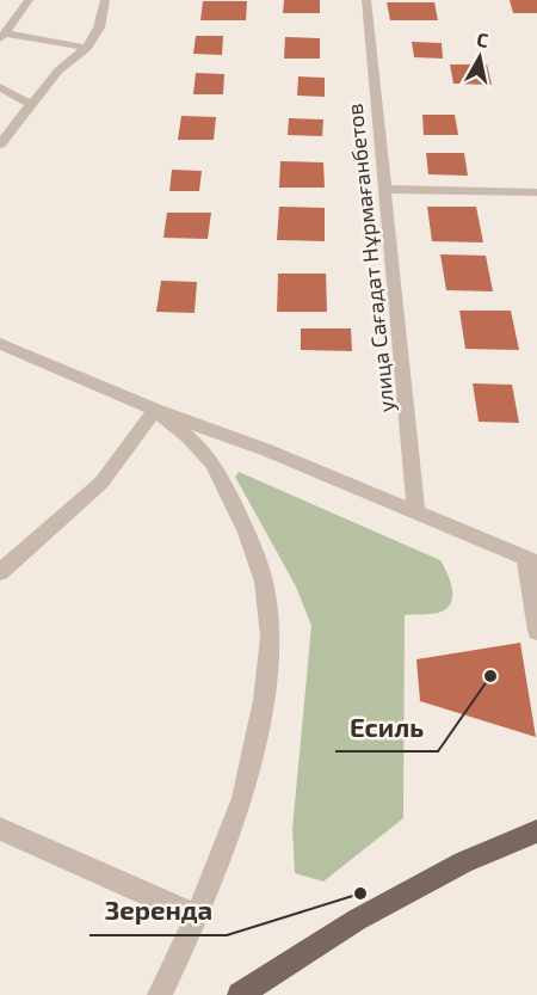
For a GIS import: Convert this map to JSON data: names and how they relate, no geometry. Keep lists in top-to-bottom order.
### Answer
{
  "streets": {
    "street": ["улица Сағадат Нұрмағанбетов"]
  },
  "places": ["Есиль", "Зеренда"],
  "north": "top"
}
